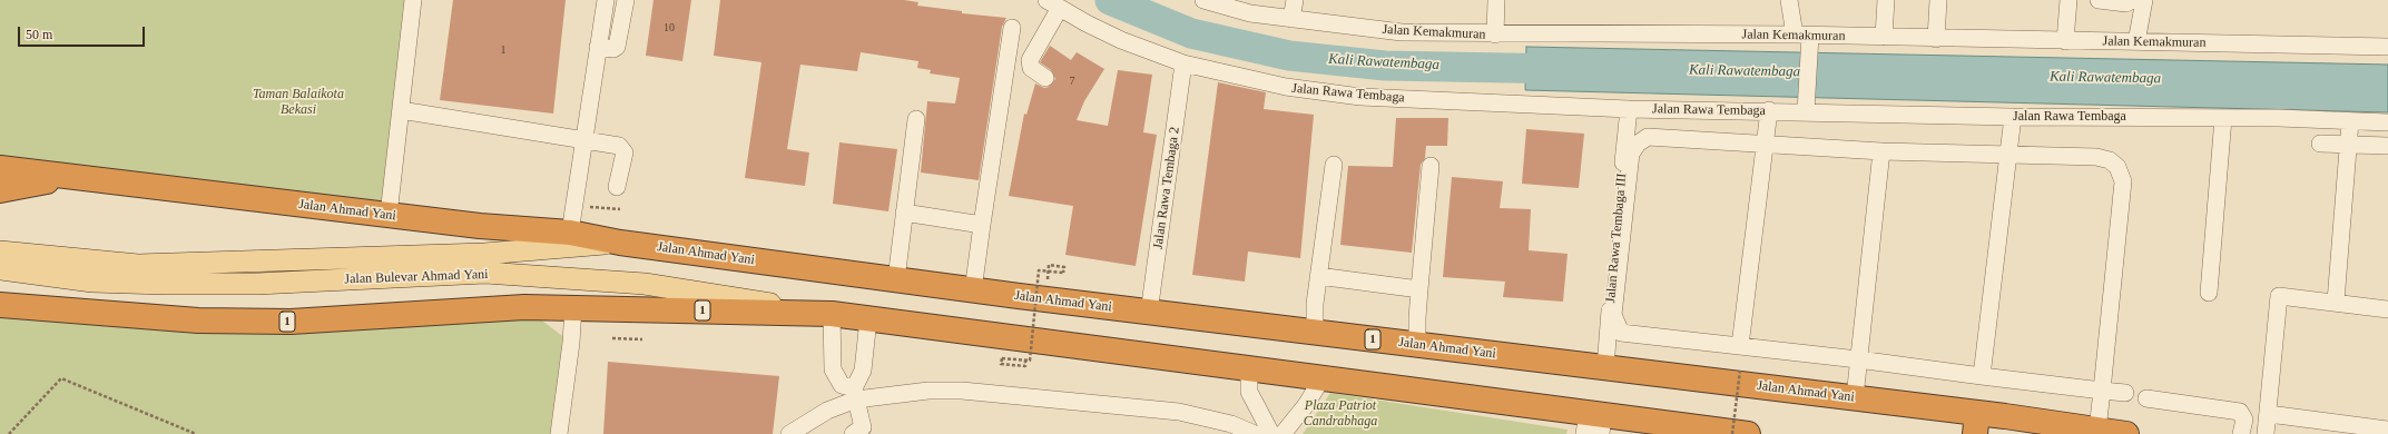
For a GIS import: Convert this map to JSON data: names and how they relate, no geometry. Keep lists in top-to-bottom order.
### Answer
{
  "streets": {
    "highway": ["Jalan Ahmad Yani", "1"],
    "main road": ["Jalan Bulevar Ahmad Yani"],
    "street": [
      "Jalan Kemakmuran",
      "Jalan Rawa Tembaga",
      "Jalan Rawa Tembaga 2",
      "Jalan Rawa Tembaga III"
    ]
  },
  "crossings": [
    ["Jalan Rawa Tembaga", "Jalan Rawa Tembaga 2"],
    ["Jalan Rawa Tembaga", "Jalan Rawa Tembaga III"],
    ["Jalan Rawa Tembaga 2", "Jalan Ahmad Yani"],
    ["Jalan Ahmad Yani", "Jalan Rawa Tembaga III"],
    ["Jalan Ahmad Yani", "Jalan Bulevar Ahmad Yani"],
    ["Jalan Bulevar Ahmad Yani", "1"]
  ],
  "water": ["Kali Rawatembaga"],
  "parks": ["Taman Balaikota Bekasi", "Plaza Patriot Candrabhaga"],
  "house_numbers": ["10", "1", "7"],
  "scale_bar": "50 m"
}
